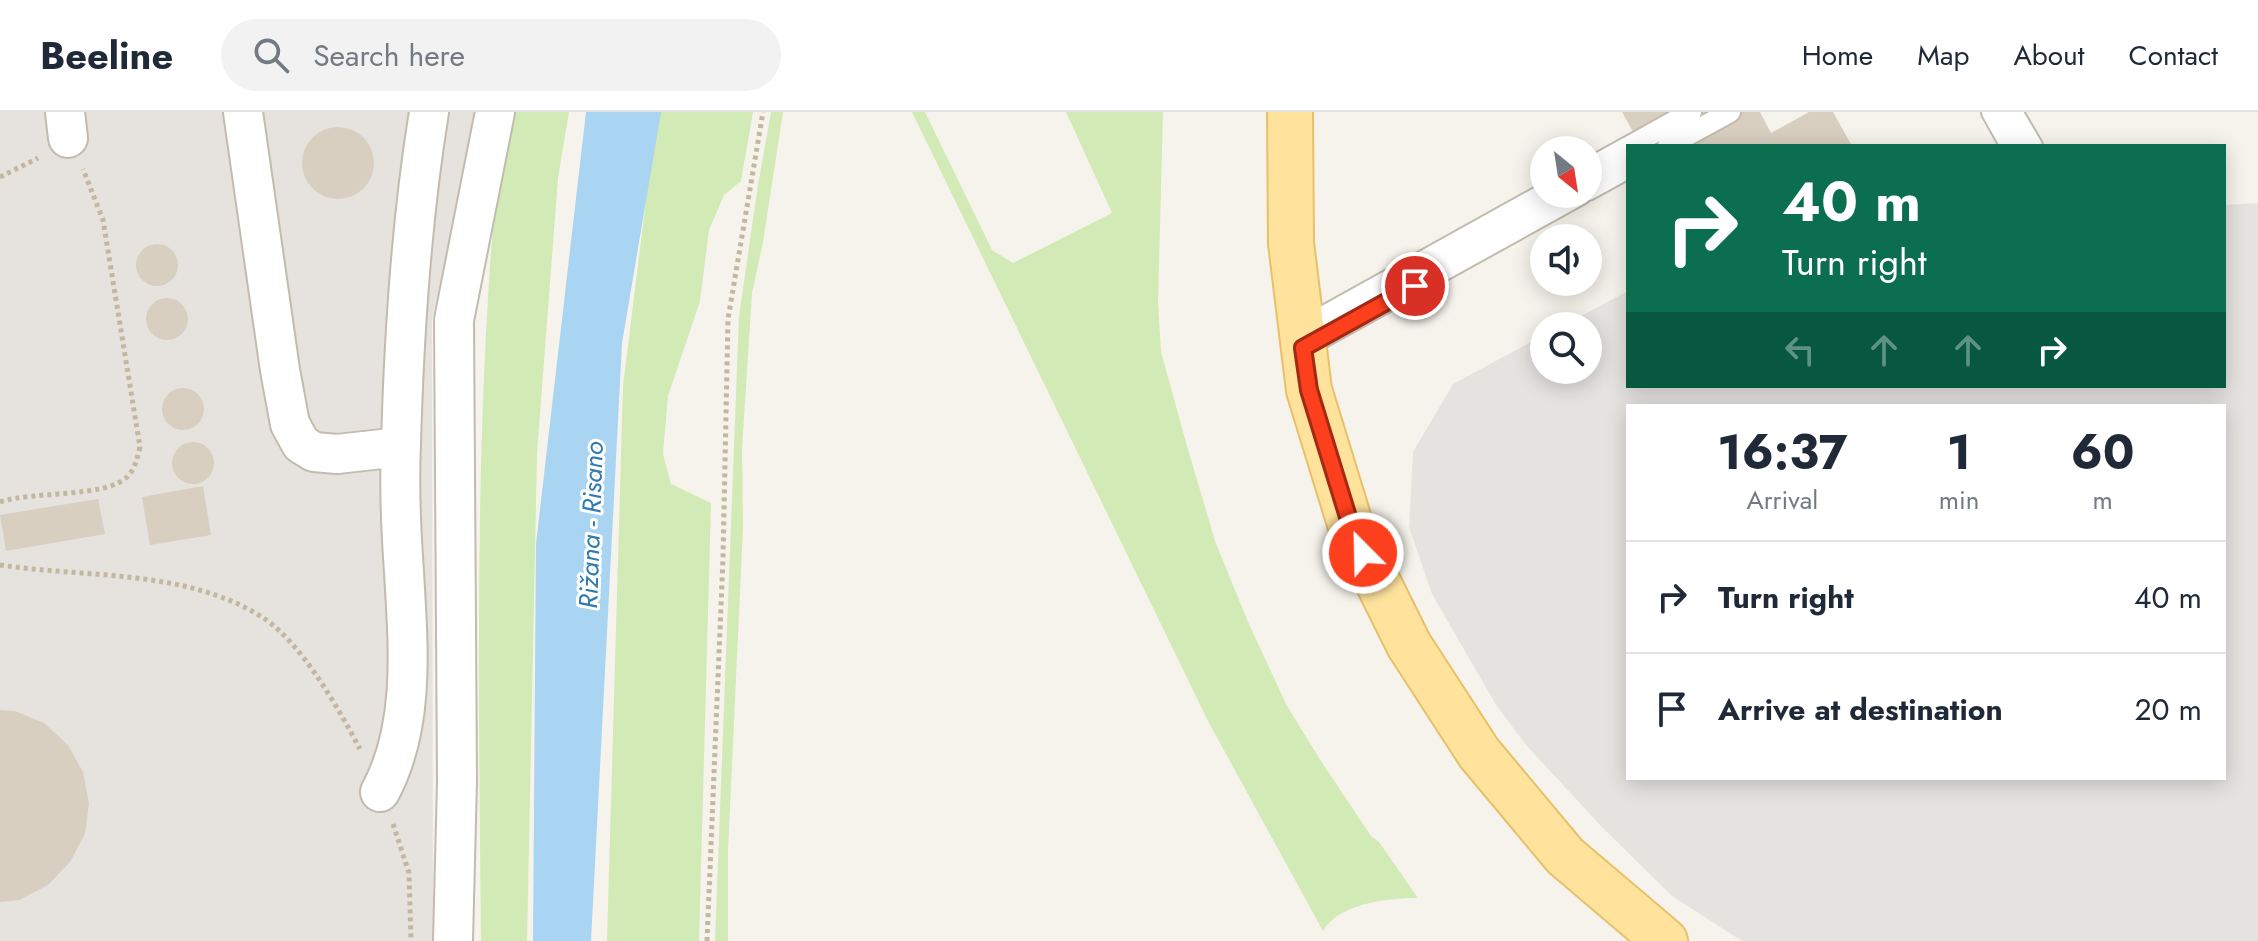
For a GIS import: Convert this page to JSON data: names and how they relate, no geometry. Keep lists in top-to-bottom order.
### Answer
{
  "water": ["Rižana - Risano"],
  "north": "bottom right",
  "page": {
    "header": "Beeline",
    "search": "Search here",
    "nav": [
      "Home",
      "Map",
      "About",
      "Contact"
    ],
    "turn": ["40 m", "Turn right"],
    "eta": [
      "16:37",
      "Arrival",
      "1",
      "min",
      "60",
      "m"
    ],
    "list": [
      {
        "name": "Turn right",
        "value": "40 m"
      },
      {
        "name": "Arrive at destination",
        "value": "20 m"
      }
    ]
  }
}
